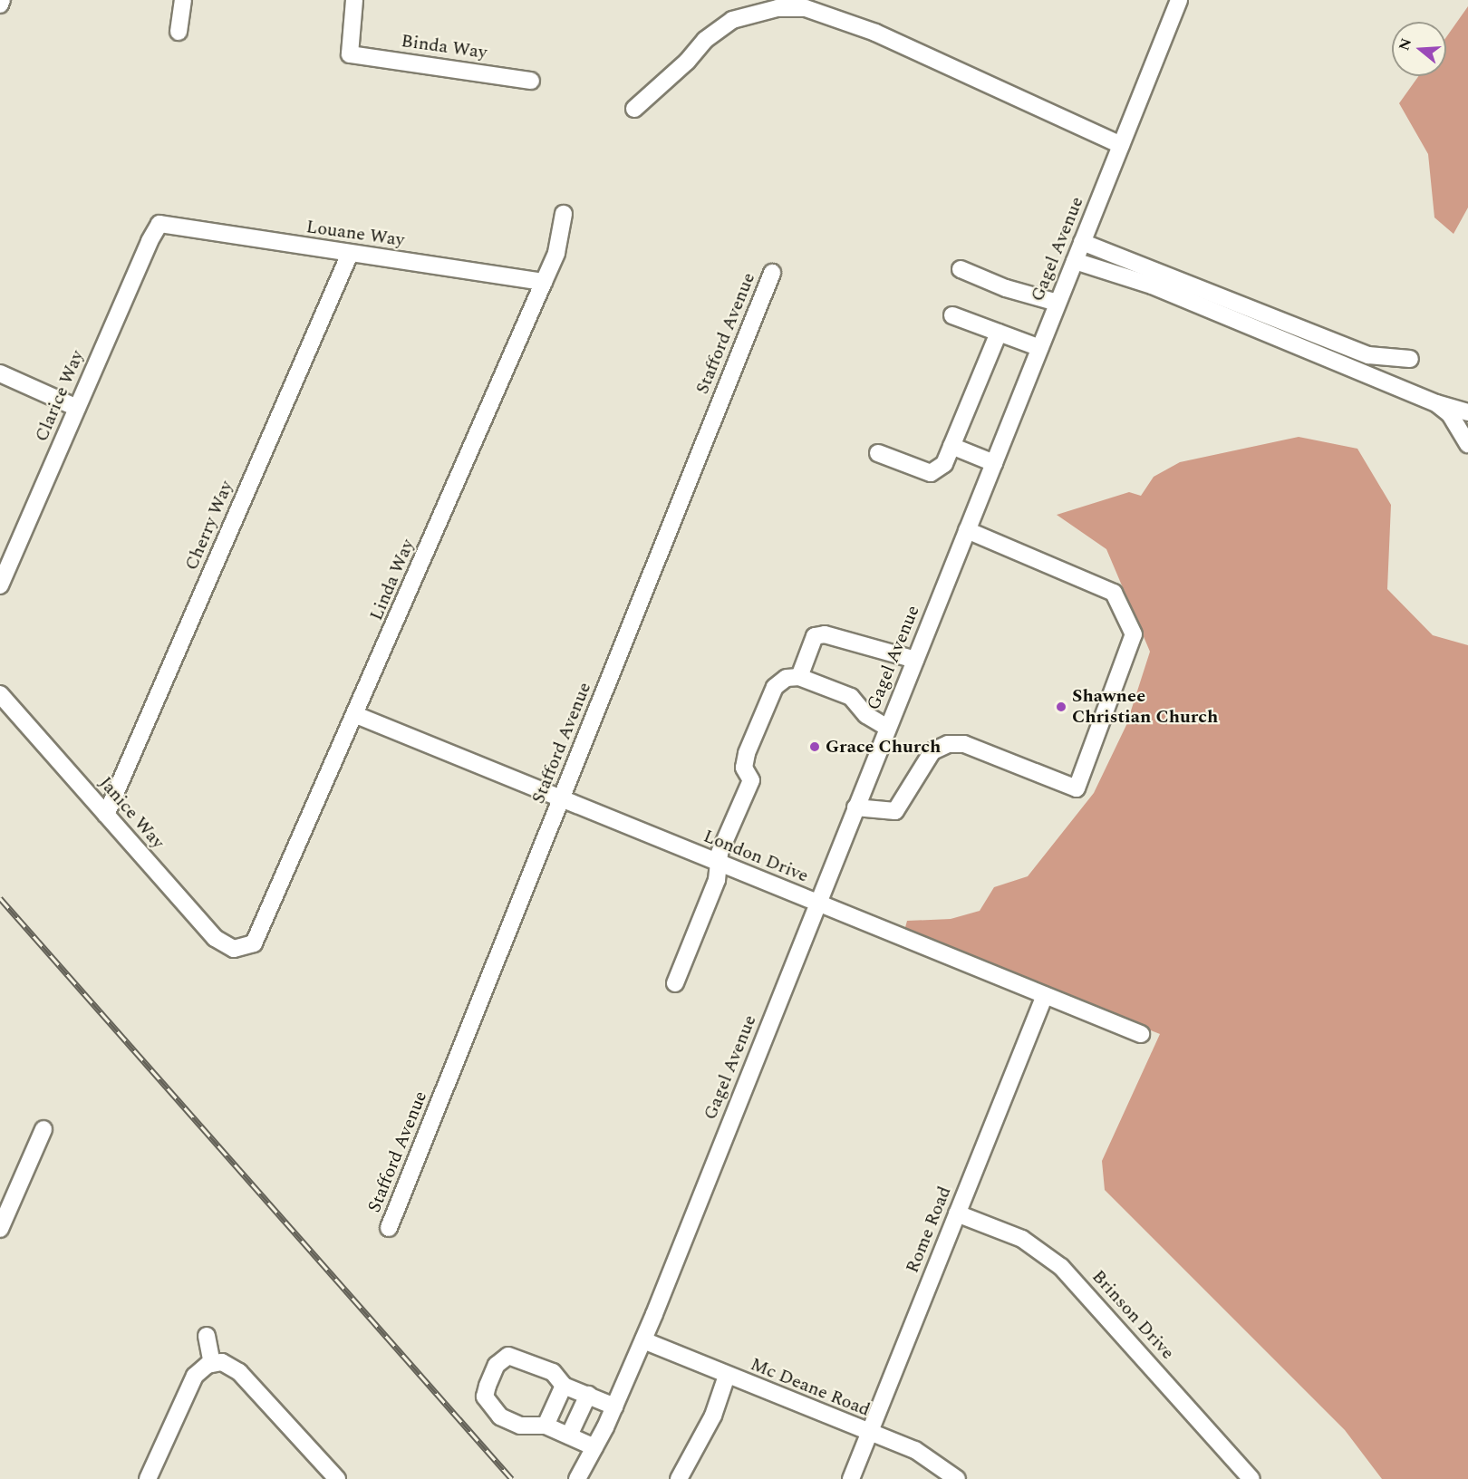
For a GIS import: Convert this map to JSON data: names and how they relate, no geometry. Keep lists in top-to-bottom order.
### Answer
{
  "streets": {
    "street": [
      "Binda Way",
      "Louane Way",
      "Gagel Avenue",
      "Stafford Avenue",
      "Clarice Way",
      "Cherry Way",
      "Linda Way",
      "Janice Way",
      "London Drive",
      "Rome Road",
      "Brinson Drive",
      "Mc Deane Road"
    ]
  },
  "crossings": [
    ["Louane Way", "Clarice Way"],
    ["Louane Way", "Cherry Way"],
    ["Louane Way", "Linda Way"],
    ["Gagel Avenue", "London Drive"],
    ["Gagel Avenue", "Mc Deane Road"],
    ["Stafford Avenue", "London Drive"],
    ["Cherry Way", "Janice Way"],
    ["Linda Way", "Janice Way"],
    ["Linda Way", "London Drive"],
    ["London Drive", "Rome Road"],
    ["Rome Road", "Brinson Drive"],
    ["Rome Road", "Mc Deane Road"]
  ],
  "places": ["Shawnee Christian Church", "Grace Church"],
  "north": "left"
}
